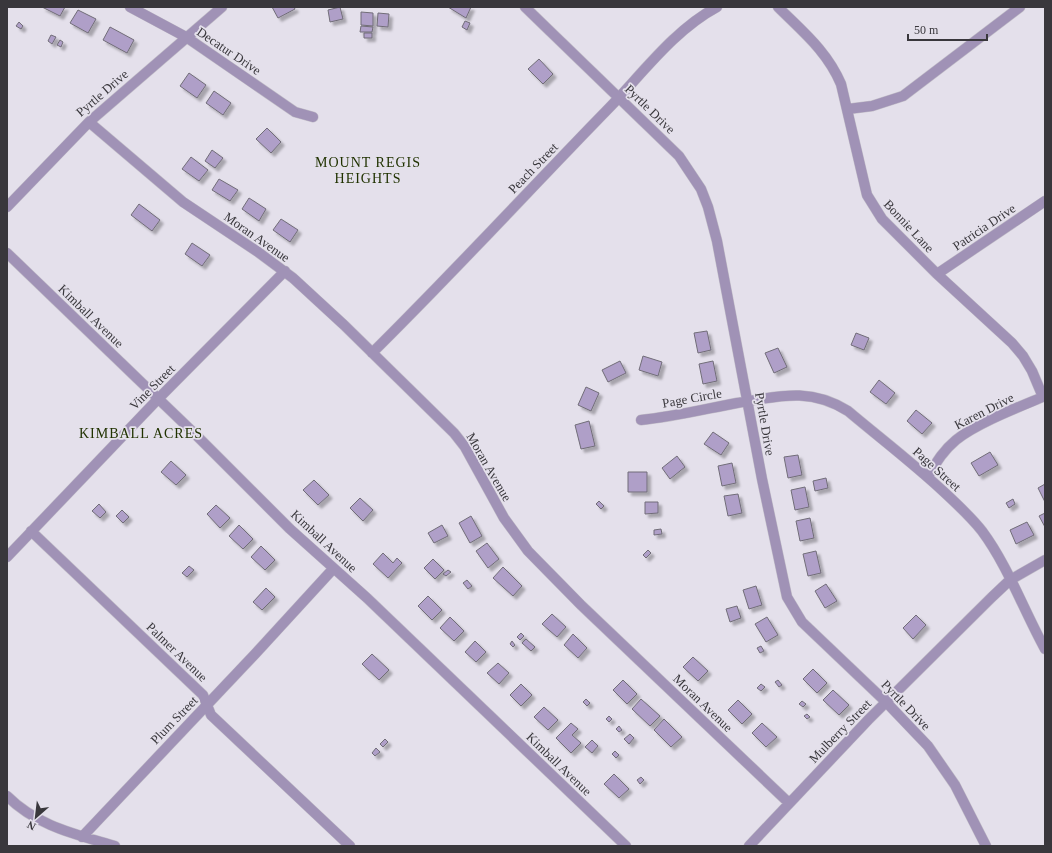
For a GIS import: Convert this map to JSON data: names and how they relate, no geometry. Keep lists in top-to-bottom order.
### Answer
{
  "streets": {
    "street": [
      "Decatur Drive",
      "Pyrtle Drive",
      "Peach Street",
      "Bonnie Lane",
      "Patricia Drive",
      "Moran Avenue",
      "Kimball Avenue",
      "Vine Street",
      "Page Circle",
      "Karen Drive",
      "Page Street",
      "Palmer Avenue",
      "Plum Street",
      "Mulberry Street"
    ]
  },
  "crossings": [
    ["Decatur Drive", "Pyrtle Drive"],
    ["Pyrtle Drive", "Peach Street"],
    ["Pyrtle Drive", "Moran Avenue"],
    ["Pyrtle Drive", "Page Circle"],
    ["Pyrtle Drive", "Page Street"],
    ["Pyrtle Drive", "Mulberry Street"],
    ["Peach Street", "Moran Avenue"],
    ["Bonnie Lane", "Patricia Drive"],
    ["Bonnie Lane", "Karen Drive"],
    ["Moran Avenue", "Vine Street"],
    ["Moran Avenue", "Mulberry Street"],
    ["Kimball Avenue", "Vine Street"],
    ["Kimball Avenue", "Plum Street"],
    ["Vine Street", "Palmer Avenue"],
    ["Page Circle", "Page Street"],
    ["Karen Drive", "Page Street"],
    ["Page Street", "Mulberry Street"],
    ["Palmer Avenue", "Plum Street"]
  ],
  "districts": ["MOUNT REGIS HEIGHTS", "KIMBALL ACRES"],
  "scale_bar": "50 m",
  "north": "bottom left"
}
